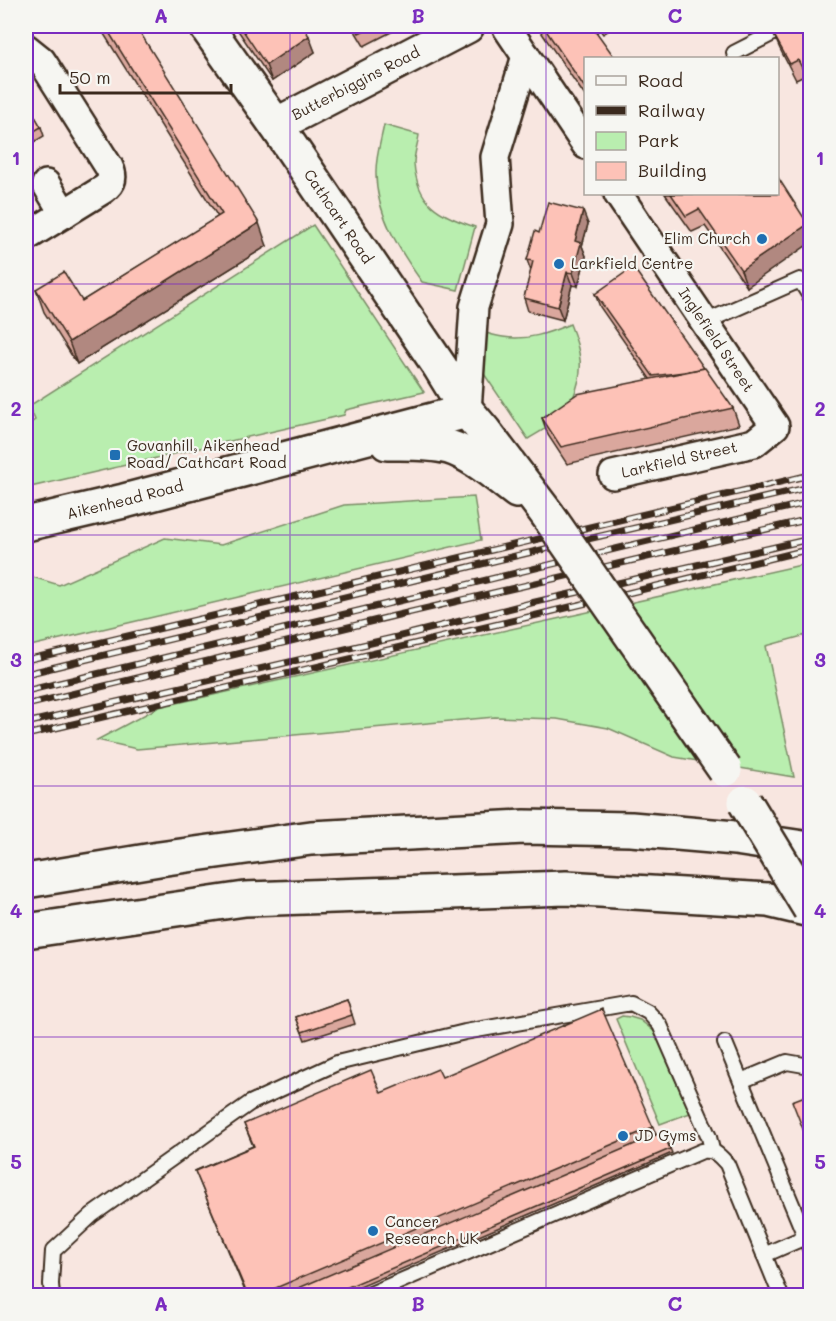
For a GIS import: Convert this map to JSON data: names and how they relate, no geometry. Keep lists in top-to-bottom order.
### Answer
{
  "streets": {
    "main road": ["Butterbiggins Road", "Cathcart Road", "Aikenhead Road"],
    "street": ["Inglefield Street", "Larkfield Street"]
  },
  "crossings": [
    ["Butterbiggins Road", "Cathcart Road"],
    ["Cathcart Road", "Aikenhead Road"],
    ["Inglefield Street", "Larkfield Street"]
  ],
  "places": {
    "other": [
      "Elim Church",
      "Larkfield Centre",
      "JD Gyms",
      "Cancer Research UK"
    ],
    "transit": ["Govanhill, Aikenhead Road/ Cathcart Road"]
  },
  "legend": [
    "Road",
    "Railway",
    "Park",
    "Building"
  ],
  "scale_bar": "50 m",
  "grid": {
    "columns": ["A", "B", "C"],
    "rows": [
      "1",
      "2",
      "3",
      "4",
      "5"
    ]
  }
}
